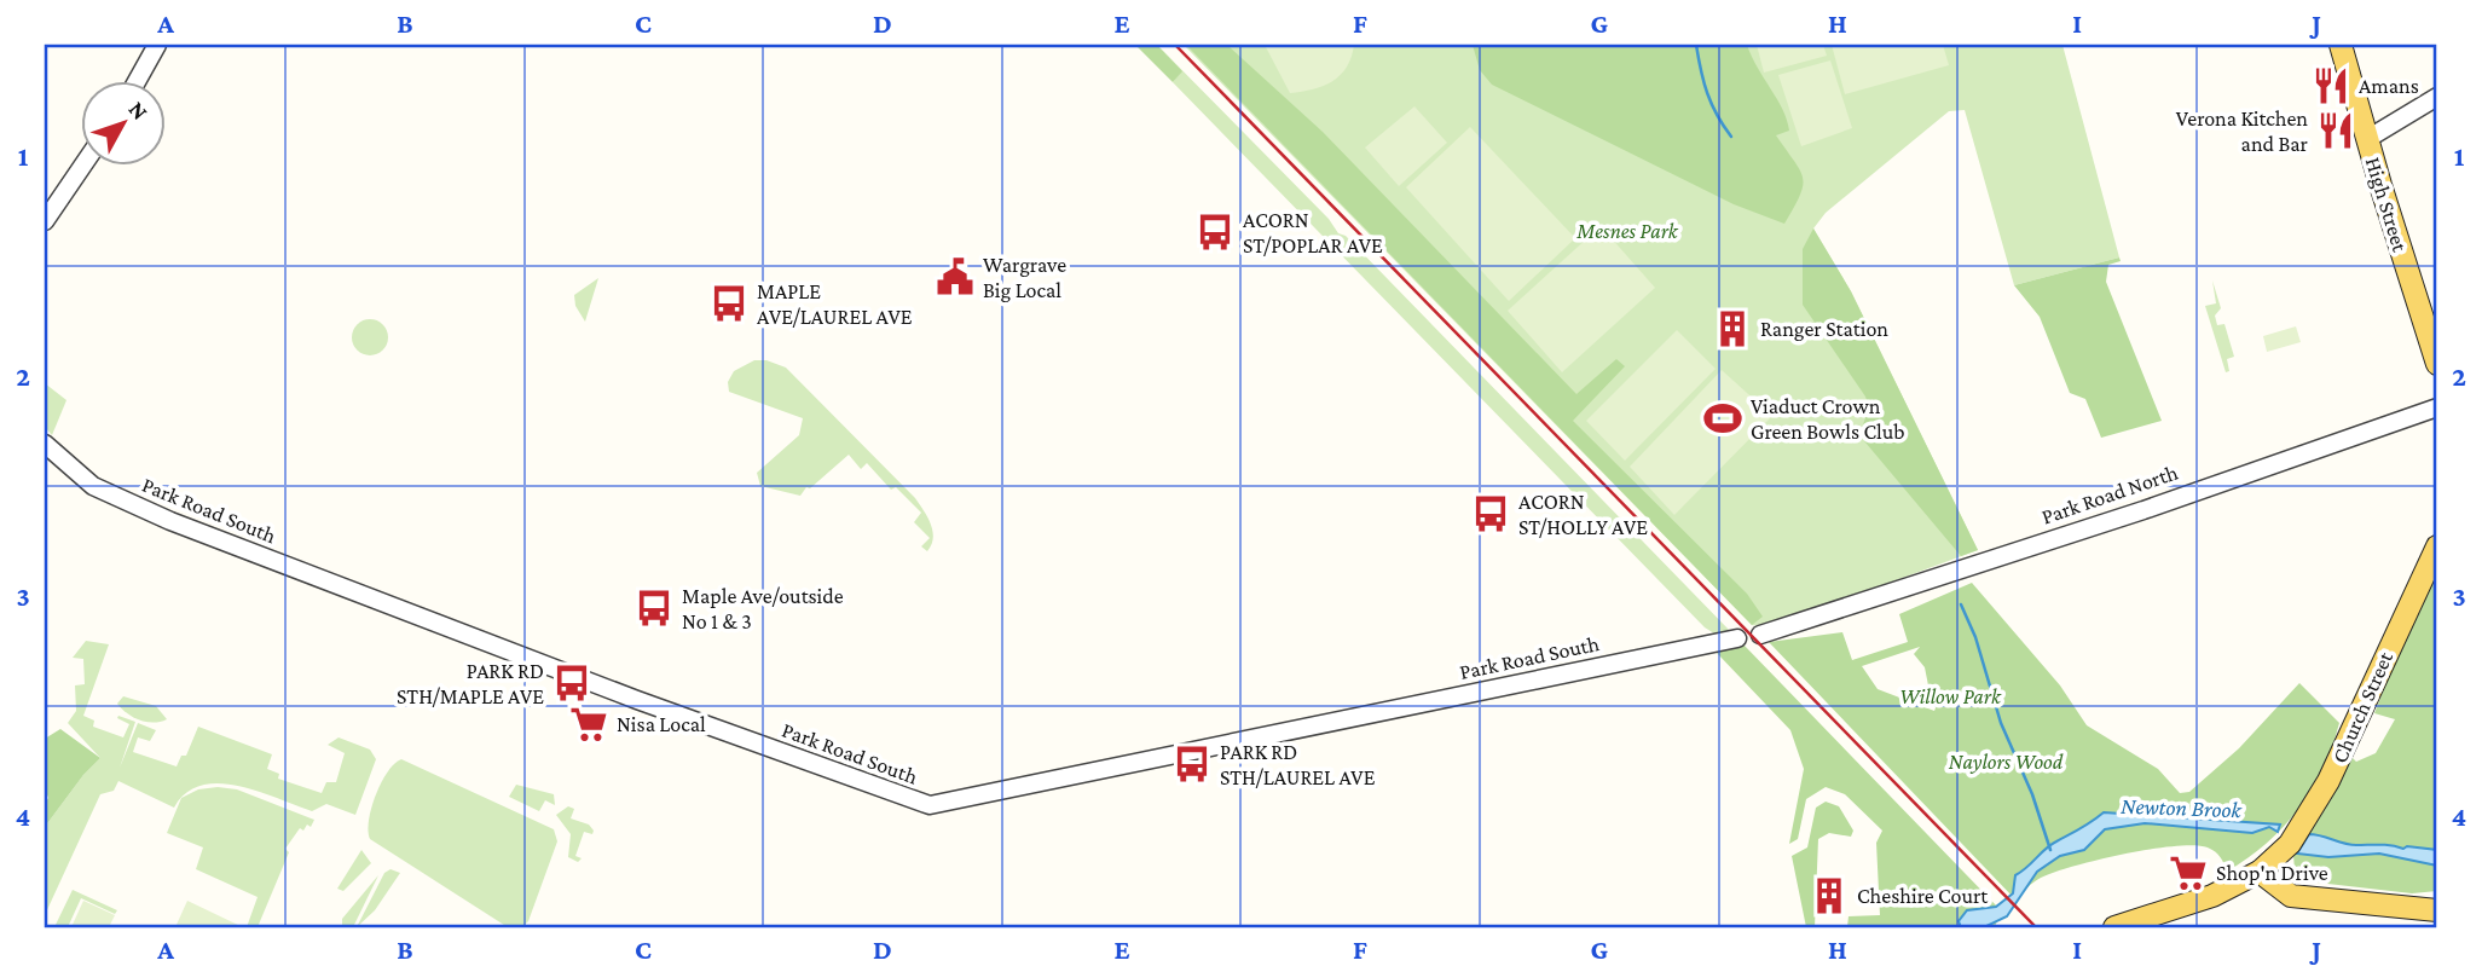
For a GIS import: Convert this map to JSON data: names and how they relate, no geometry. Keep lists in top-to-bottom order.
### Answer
{
  "streets": {
    "main road": ["High Street", "Church Street"],
    "street": ["Park Road North", "Park Road South"]
  },
  "water": ["Newton Brook"],
  "parks": ["Mesnes Park", "Willow Park", "Naylors Wood"],
  "places": {
    "restaurant": ["Amans", "Verona Kitchen and Bar"],
    "bus stop": [
      "ACORN ST/POPLAR AVE",
      "MAPLE AVE/LAUREL AVE",
      "ACORN ST/HOLLY AVE",
      "Maple Ave/outside No 1 & 3",
      "PARK RD STH/MAPLE AVE",
      "PARK RD STH/LAUREL AVE"
    ],
    "public building": ["Wargrave Big Local"],
    "building": ["Ranger Station", "Cheshire Court"],
    "sports": ["Viaduct Crown Green Bowls Club"],
    "supermarket": ["Nisa Local", "Shop'n Drive"]
  },
  "north": "top right",
  "grid": {
    "columns": [
      "A",
      "B",
      "C",
      "D",
      "E",
      "F",
      "G",
      "H",
      "I",
      "J"
    ],
    "rows": [
      "1",
      "2",
      "3",
      "4"
    ]
  }
}
